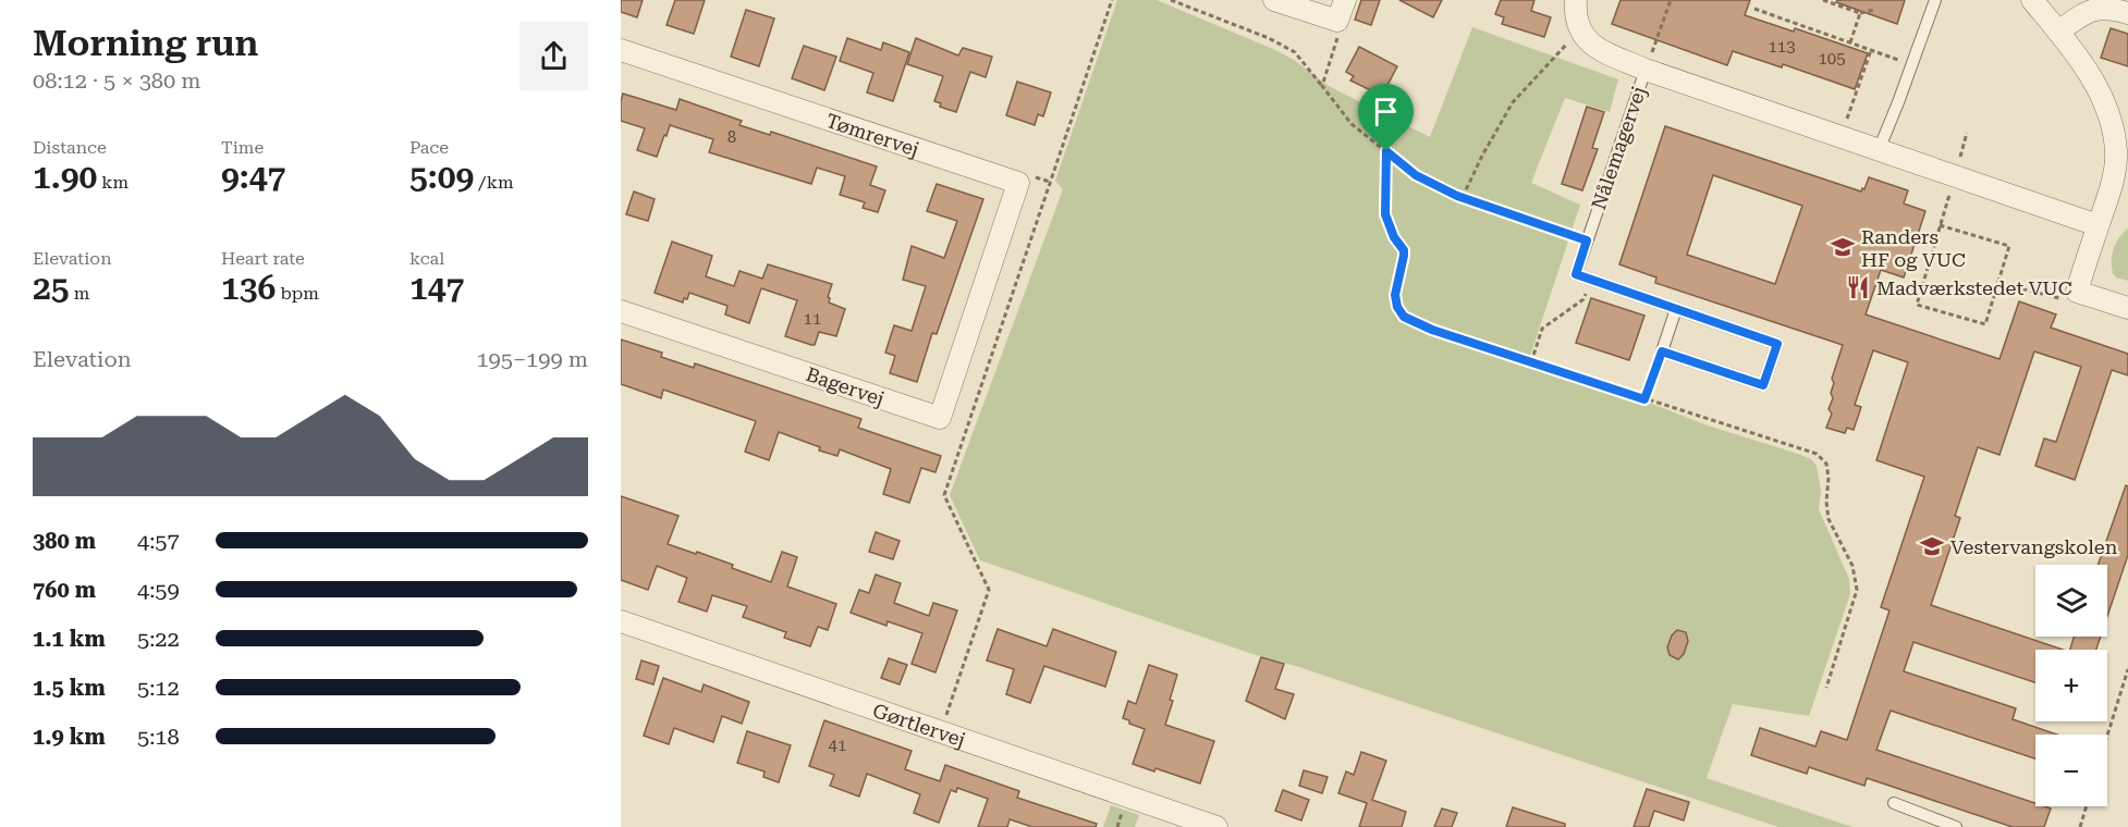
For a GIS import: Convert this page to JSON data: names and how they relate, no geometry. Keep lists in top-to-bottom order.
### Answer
{
  "streets": {
    "street": [
      "Tømrervej",
      "Nålemagervej",
      "Bagervej",
      "Gørtlervej"
    ]
  },
  "crossings": [
    ["Tømrervej", "Bagervej"]
  ],
  "places": {
    "school or university": ["Randers HF og VUC", "Vestervangskolen"],
    "restaurant": ["Madværkstedet VUC"]
  },
  "house_numbers": [
    "113",
    "105",
    "8",
    "11",
    "41"
  ],
  "page": {
    "heading": ["Morning run", "08:12 · 5 × 380 m"],
    "stats": [
      ["Distance", "1.90 km"],
      ["Time", "9:47"],
      ["Pace", "5:09 /km"],
      ["Elevation", "25 m"],
      ["Heart rate", "136 bpm"],
      ["kcal", "147"]
    ],
    "chart": ["Elevation", "195–199 m"],
    "list": [
      {
        "name": "380 m",
        "note": "4:57"
      },
      {
        "name": "760 m",
        "note": "4:59"
      },
      {
        "name": "1.1 km",
        "note": "5:22"
      },
      {
        "name": "1.5 km",
        "note": "5:12"
      },
      {
        "name": "1.9 km",
        "note": "5:18"
      }
    ],
    "map_buttons": ["+", "−"]
  }
}
